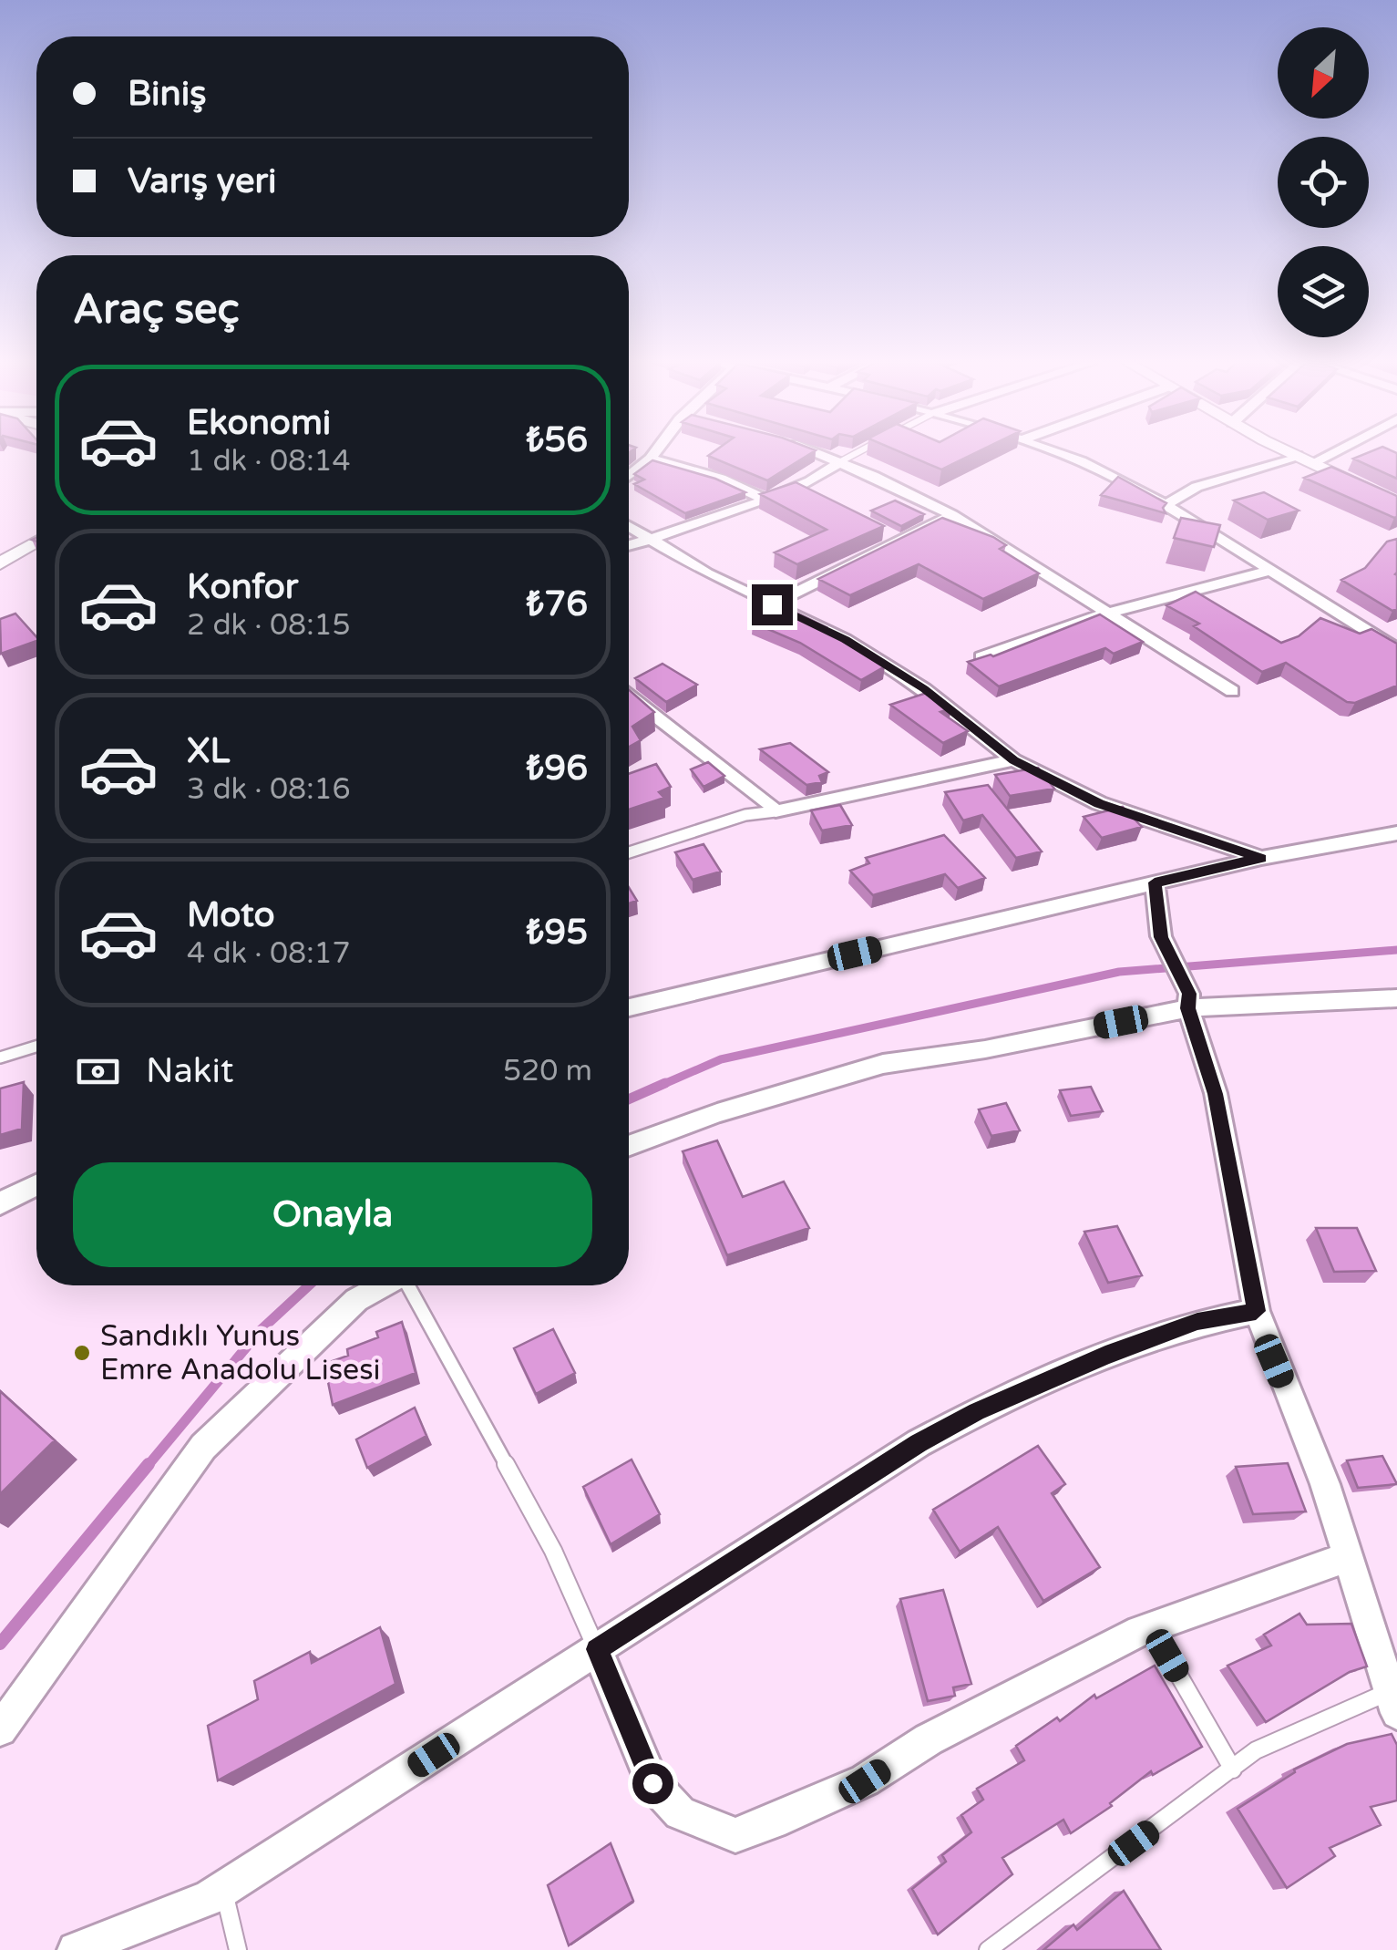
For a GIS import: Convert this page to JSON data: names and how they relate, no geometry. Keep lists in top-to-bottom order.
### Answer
{
  "places": ["Sandıklı Yunus Emre Anadolu Lisesi"],
  "north": "bottom left",
  "page": {
    "banner": ["Biniş", "Varış yeri"],
    "heading": "Araç seç",
    "list": [
      {
        "name": "Ekonomi",
        "note": "1 dk · 08:14",
        "value": "₺56"
      },
      {
        "name": "Konfor",
        "note": "2 dk · 08:15",
        "value": "₺76"
      },
      {
        "name": "XL",
        "note": "3 dk · 08:16",
        "value": "₺96"
      },
      {
        "name": "Moto",
        "note": "4 dk · 08:17",
        "value": "₺95"
      }
    ],
    "pay": ["Nakit", "520 m"],
    "buttons": "Onayla"
  }
}
